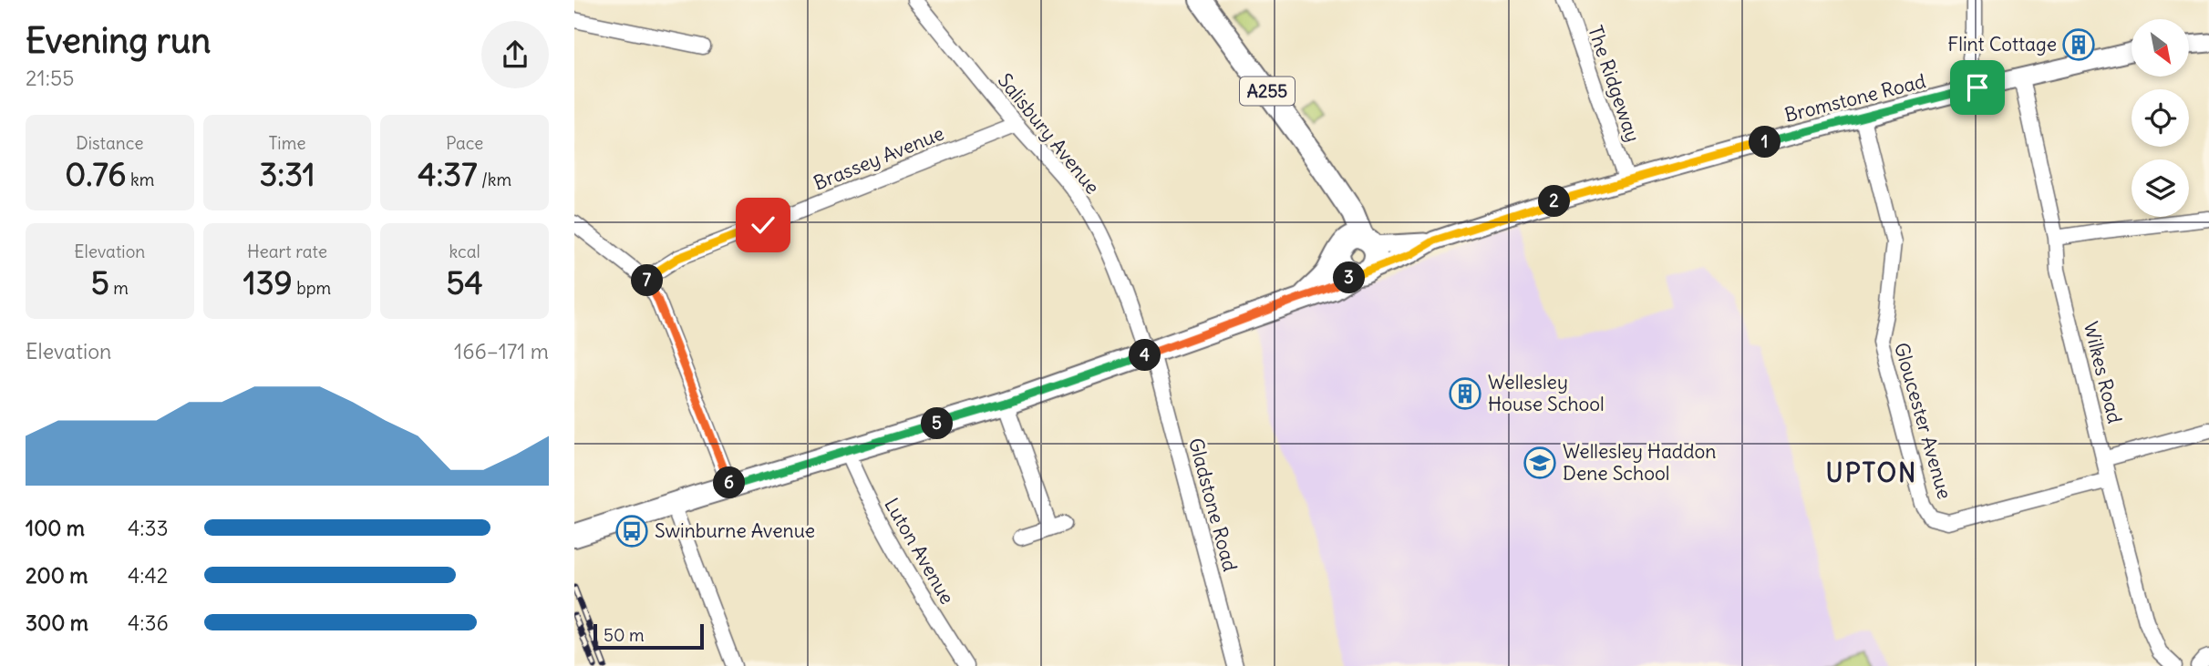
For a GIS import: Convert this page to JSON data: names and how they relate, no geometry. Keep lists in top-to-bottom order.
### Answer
{
  "streets": {
    "main road": ["A255"],
    "street": [
      "The Ridgeway",
      "Bromstone Road",
      "Salisbury Avenue",
      "Brassey Avenue",
      "Wilkes Road",
      "Gloucester Avenue",
      "Gladstone Road",
      "Luton Avenue"
    ]
  },
  "crossings": [
    ["The Ridgeway", "Bromstone Road"],
    ["A255", "Bromstone Road"],
    ["Bromstone Road", "Wilkes Road"],
    ["Bromstone Road", "Gloucester Avenue"],
    ["Salisbury Avenue", "Brassey Avenue"],
    ["Salisbury Avenue", "Gladstone Road"],
    ["Wilkes Road", "Gloucester Avenue"]
  ],
  "districts": ["UPTON"],
  "places": {
    "building": ["Flint Cottage", "Wellesley House School"],
    "school or university": ["Wellesley Haddon Dene School"],
    "bus stop": ["Swinburne Avenue"]
  },
  "scale_bar": "50 m",
  "north": "bottom right",
  "page": {
    "heading": ["Evening run", "21:55"],
    "stats": [
      ["Distance", "0.76 km"],
      ["Time", "3:31"],
      ["Pace", "4:37 /km"],
      ["Elevation", "5 m"],
      ["Heart rate", "139 bpm"],
      ["kcal", "54"]
    ],
    "pins": [
      "1",
      "2",
      "3",
      "7",
      "4",
      "5",
      "6"
    ],
    "chart": ["Elevation", "166–171 m"],
    "list": [
      {
        "name": "100 m",
        "note": "4:33"
      },
      {
        "name": "200 m",
        "note": "4:42"
      },
      {
        "name": "300 m",
        "note": "4:36"
      }
    ],
    "scale": "50 m"
  }
}
